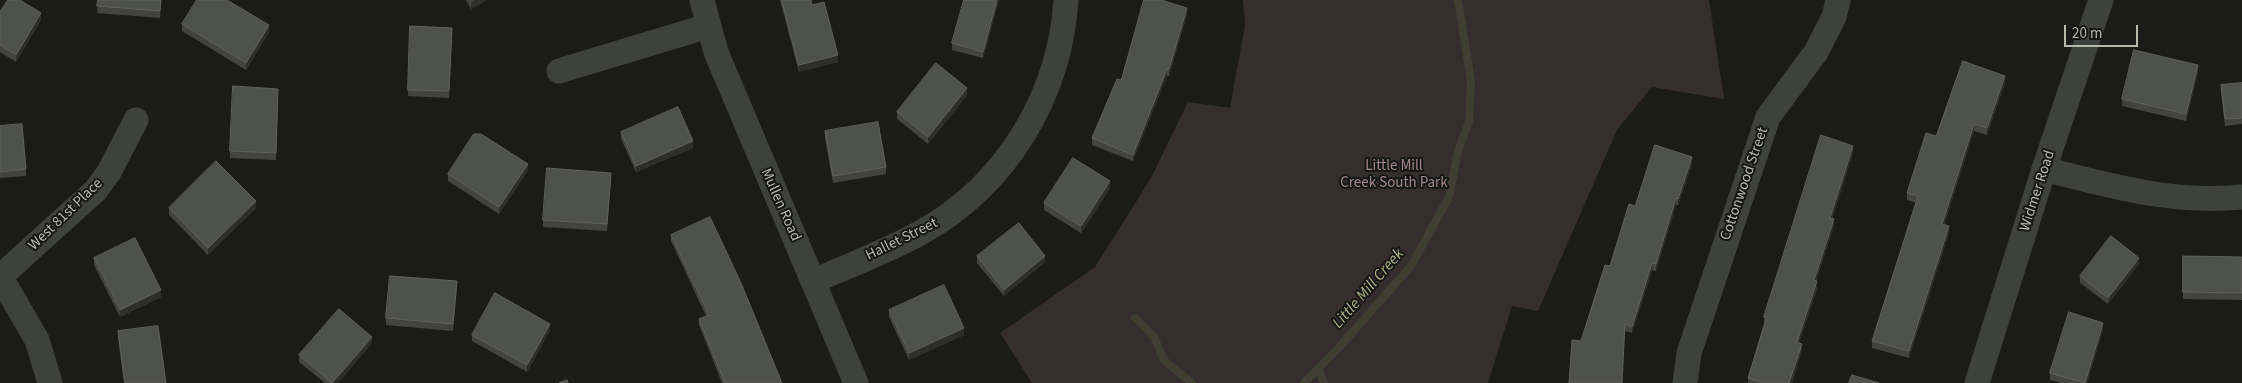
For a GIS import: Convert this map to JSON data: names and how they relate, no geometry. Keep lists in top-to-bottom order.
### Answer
{
  "streets": {
    "street": [
      "Cottonwood Street",
      "Widmer Road",
      "Mullen Road",
      "West 81st Place",
      "Hallet Street"
    ]
  },
  "crossings": [
    ["Mullen Road", "Hallet Street"]
  ],
  "water": ["Little Mill Creek"],
  "parks": ["Little Mill Creek South Park"],
  "scale_bar": "20 m"
}
